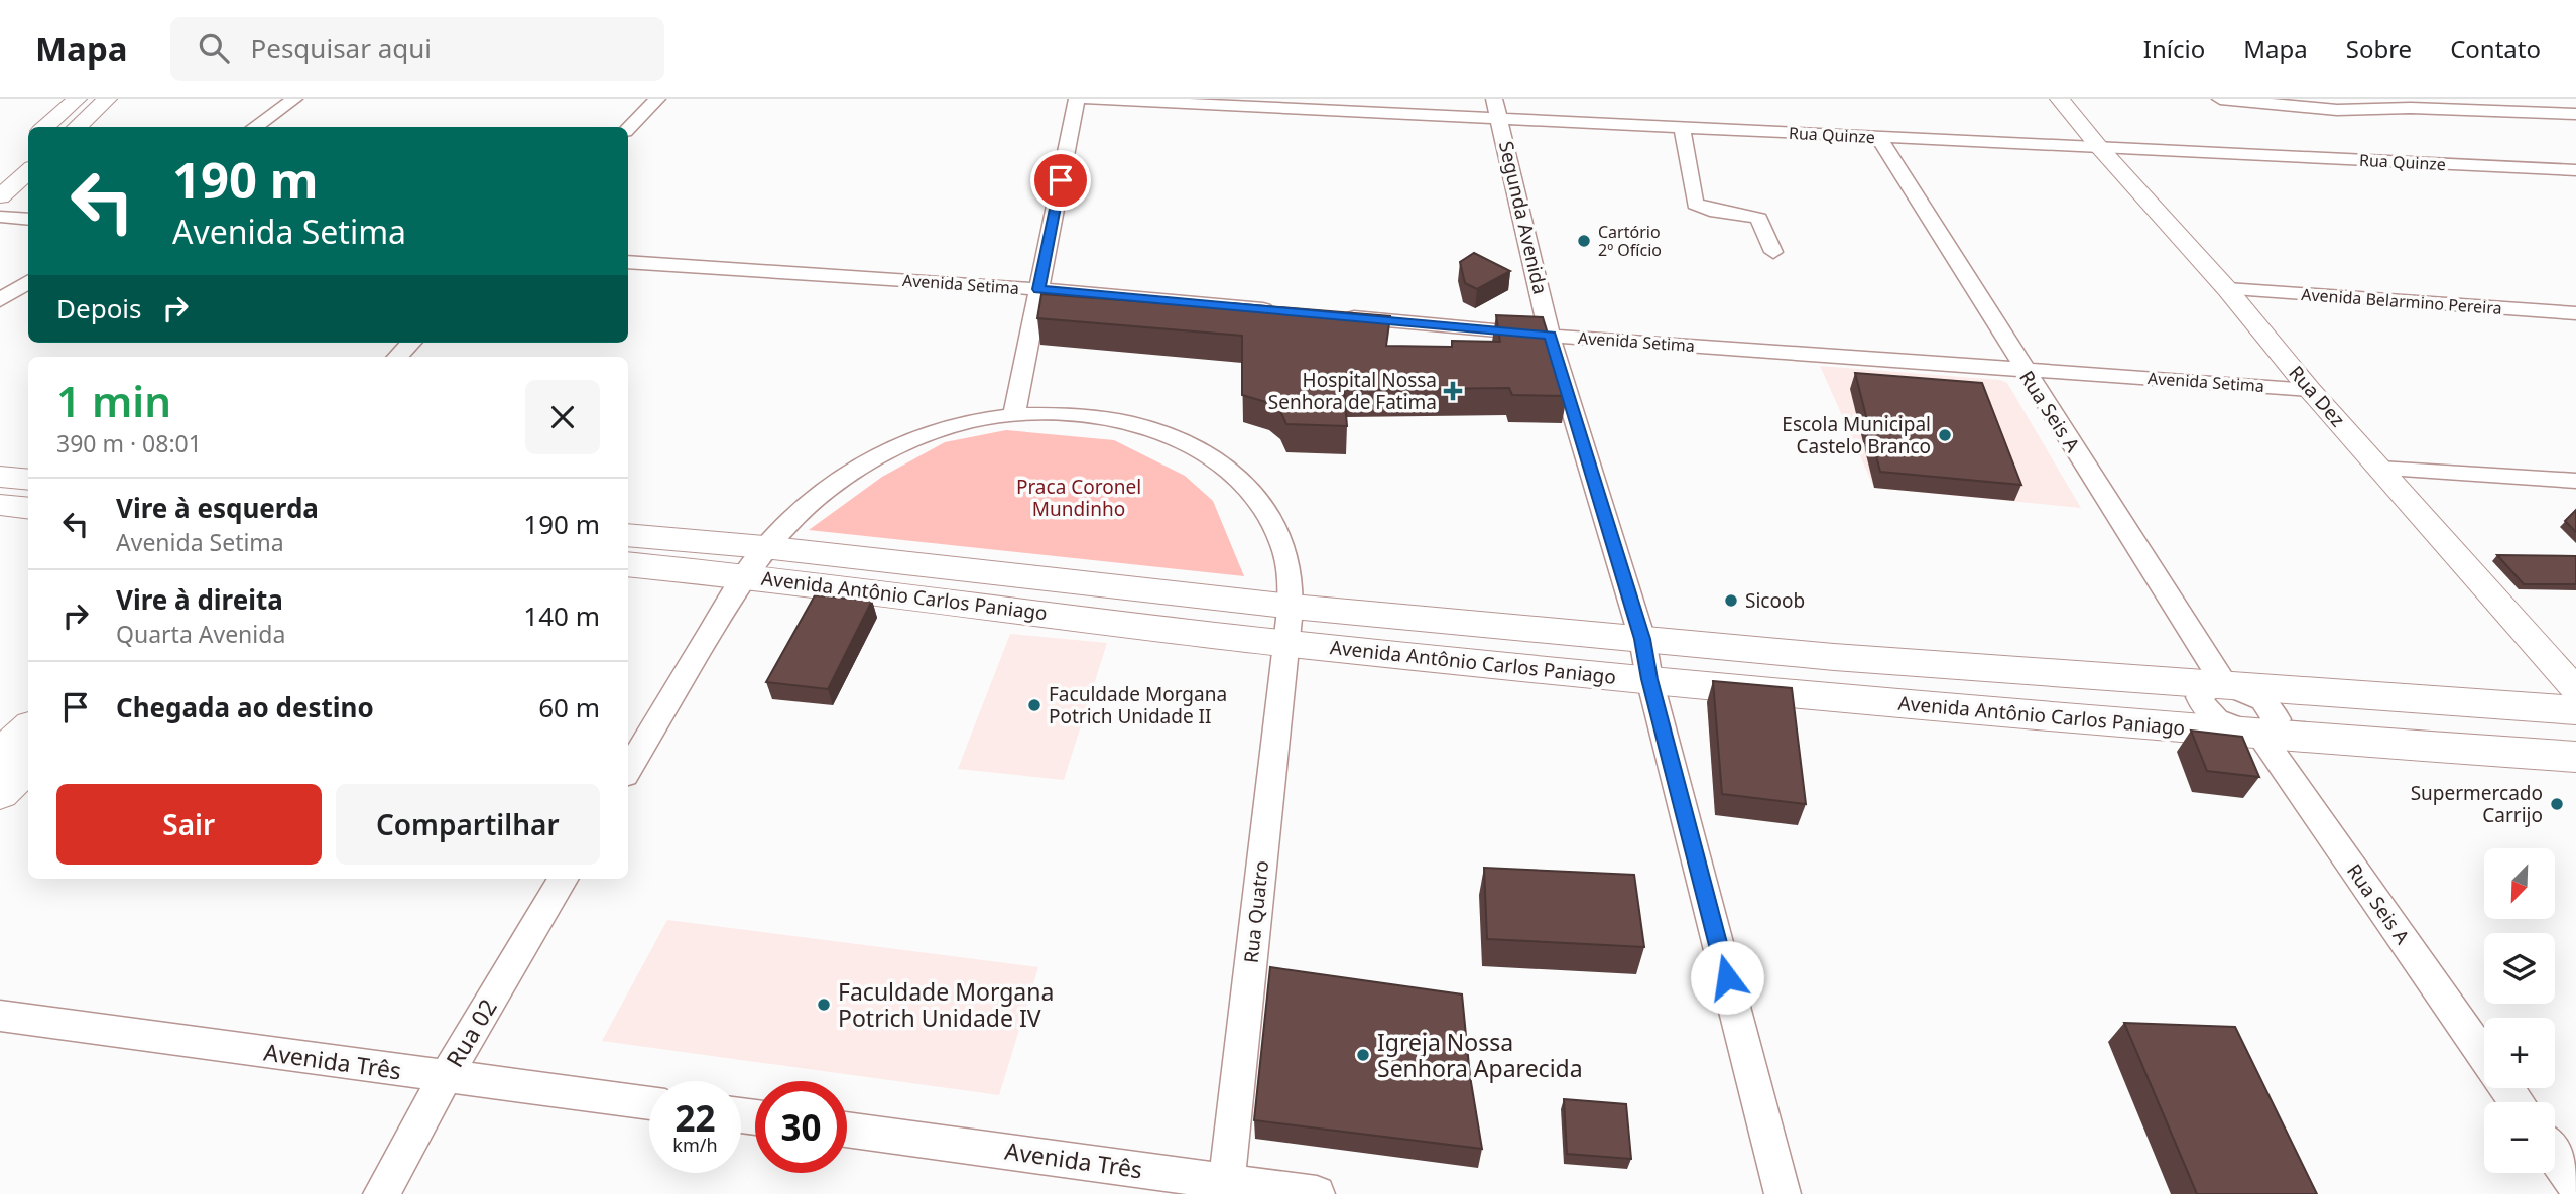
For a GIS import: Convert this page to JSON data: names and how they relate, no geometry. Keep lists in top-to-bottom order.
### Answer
{
  "streets": {
    "main road": ["Avenida Antônio Carlos Paniago"],
    "street": [
      "Rua Quinze",
      "Segunda Avenida",
      "Avenida Setima",
      "Avenida Belarmino Pereira",
      "Rua Dez",
      "Rua Seis A",
      "Rua Quatro",
      "Rua 02",
      "Avenida Três"
    ]
  },
  "crossings": [
    ["Rua Quinze", "Segunda Avenida"],
    ["Rua Quinze", "Rua Dez"],
    ["Rua Quinze", "Rua Seis A"],
    ["Segunda Avenida", "Avenida Setima"],
    ["Segunda Avenida", "Avenida Antônio Carlos Paniago"],
    ["Avenida Setima", "Rua Dez"],
    ["Avenida Setima", "Rua Seis A"],
    ["Avenida Belarmino Pereira", "Rua Dez"],
    ["Rua Seis A", "Avenida Antônio Carlos Paniago"],
    ["Avenida Antônio Carlos Paniago", "Rua Quatro"],
    ["Rua Quatro", "Avenida Três"],
    ["Rua 02", "Avenida Três"]
  ],
  "parks": ["Praca Coronel Mundinho"],
  "places": {
    "other": [
      "Cartório 2º Ofício",
      "Escola Municipal Castelo Branco",
      "Sicoob",
      "Faculdade Morgana Potrich Unidade II",
      "Supermercado Carrijo",
      "Faculdade Morgana Potrich Unidade IV",
      "Igreja Nossa Senhora Aparecida"
    ],
    "health": ["Hospital Nossa Senhora de Fatima"]
  },
  "north": "bottom left",
  "page": {
    "header": "Mapa",
    "search": "Pesquisar aqui",
    "nav": [
      "Início",
      "Mapa",
      "Sobre",
      "Contato"
    ],
    "turn": ["190 m", "Avenida Setima"],
    "then": "Depois",
    "heading": ["1 min", "390 m · 08:01"],
    "list": [
      {
        "name": "Vire à esquerda",
        "note": "Avenida Setima",
        "value": "190 m"
      },
      {
        "name": "Vire à direita",
        "note": "Quarta Avenida",
        "value": "140 m"
      },
      {
        "name": "Chegada ao destino",
        "value": "60 m"
      }
    ],
    "buttons": ["Sair", "Compartilhar"],
    "map_buttons": ["+", "−"],
    "speed": "22 km/h",
    "limit": "30"
  }
}
